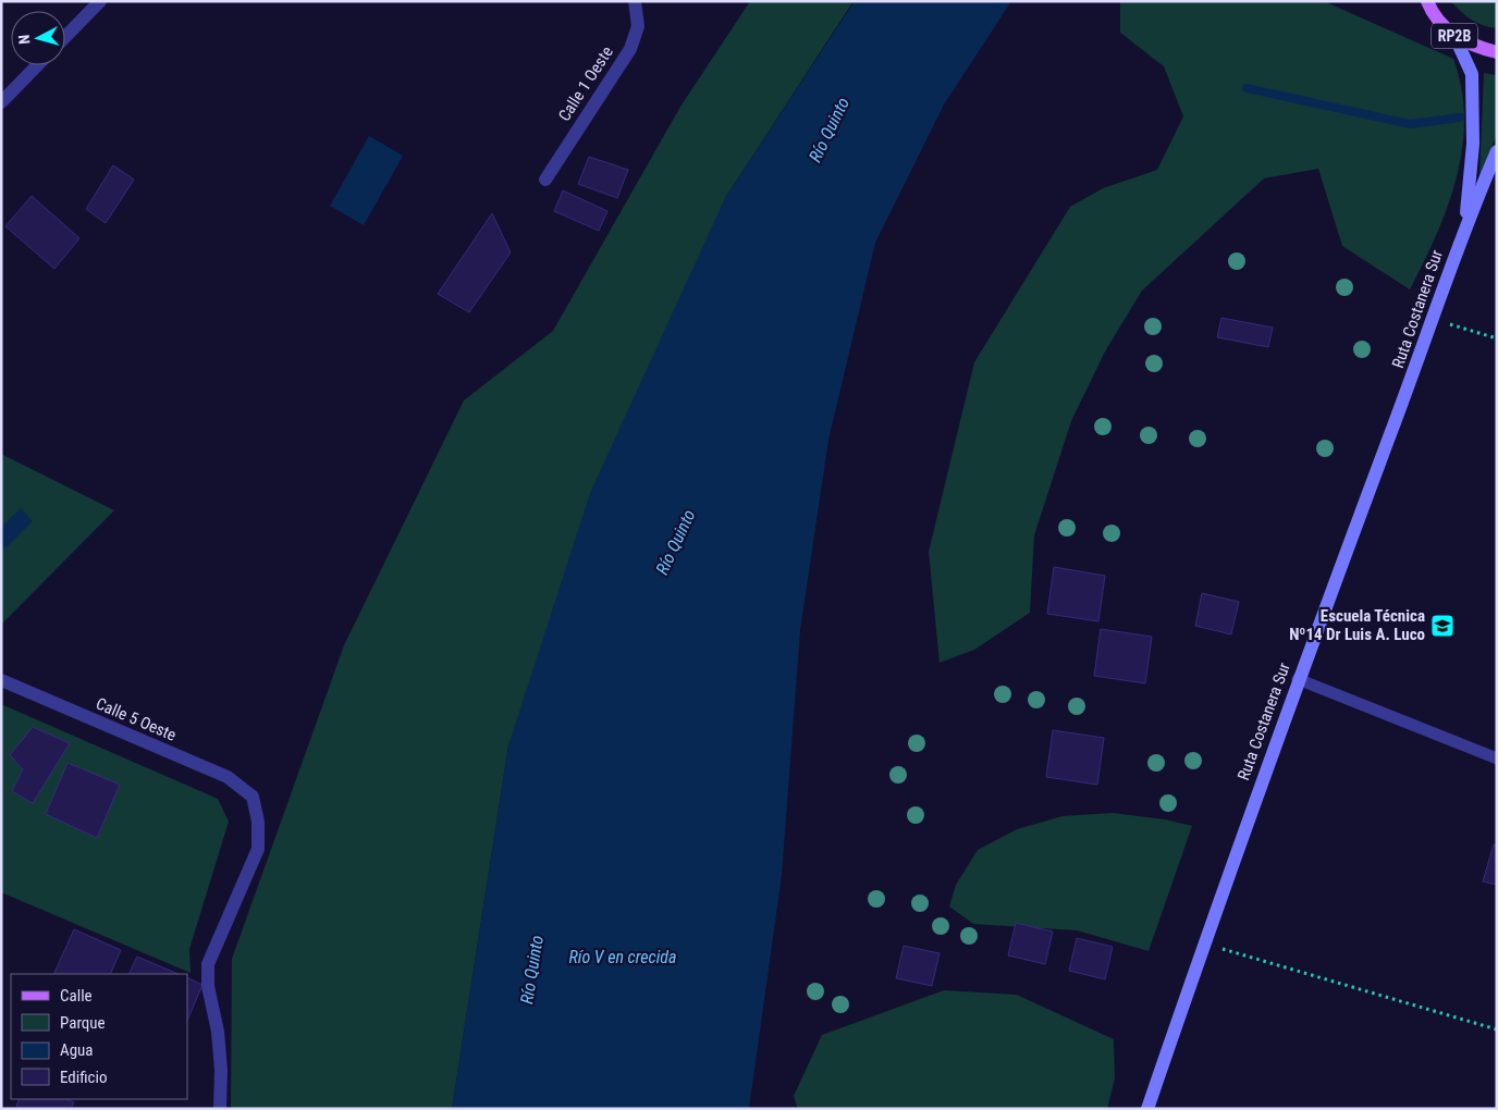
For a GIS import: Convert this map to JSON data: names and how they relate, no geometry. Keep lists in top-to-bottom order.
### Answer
{
  "streets": {
    "main road": ["RP2B", "Ruta Costanera Sur"],
    "street": ["Calle 1 Oeste", "Calle 5 Oeste"]
  },
  "crossings": [
    ["RP2B", "Ruta Costanera Sur"]
  ],
  "water": ["Río Quinto", "Río V en crecida"],
  "places": {
    "school or university": ["Escuela Técnica Nº14 Dr Luis A. Luco"]
  },
  "legend": [
    "Calle",
    "Parque",
    "Agua",
    "Edificio"
  ],
  "north": "left"
}
